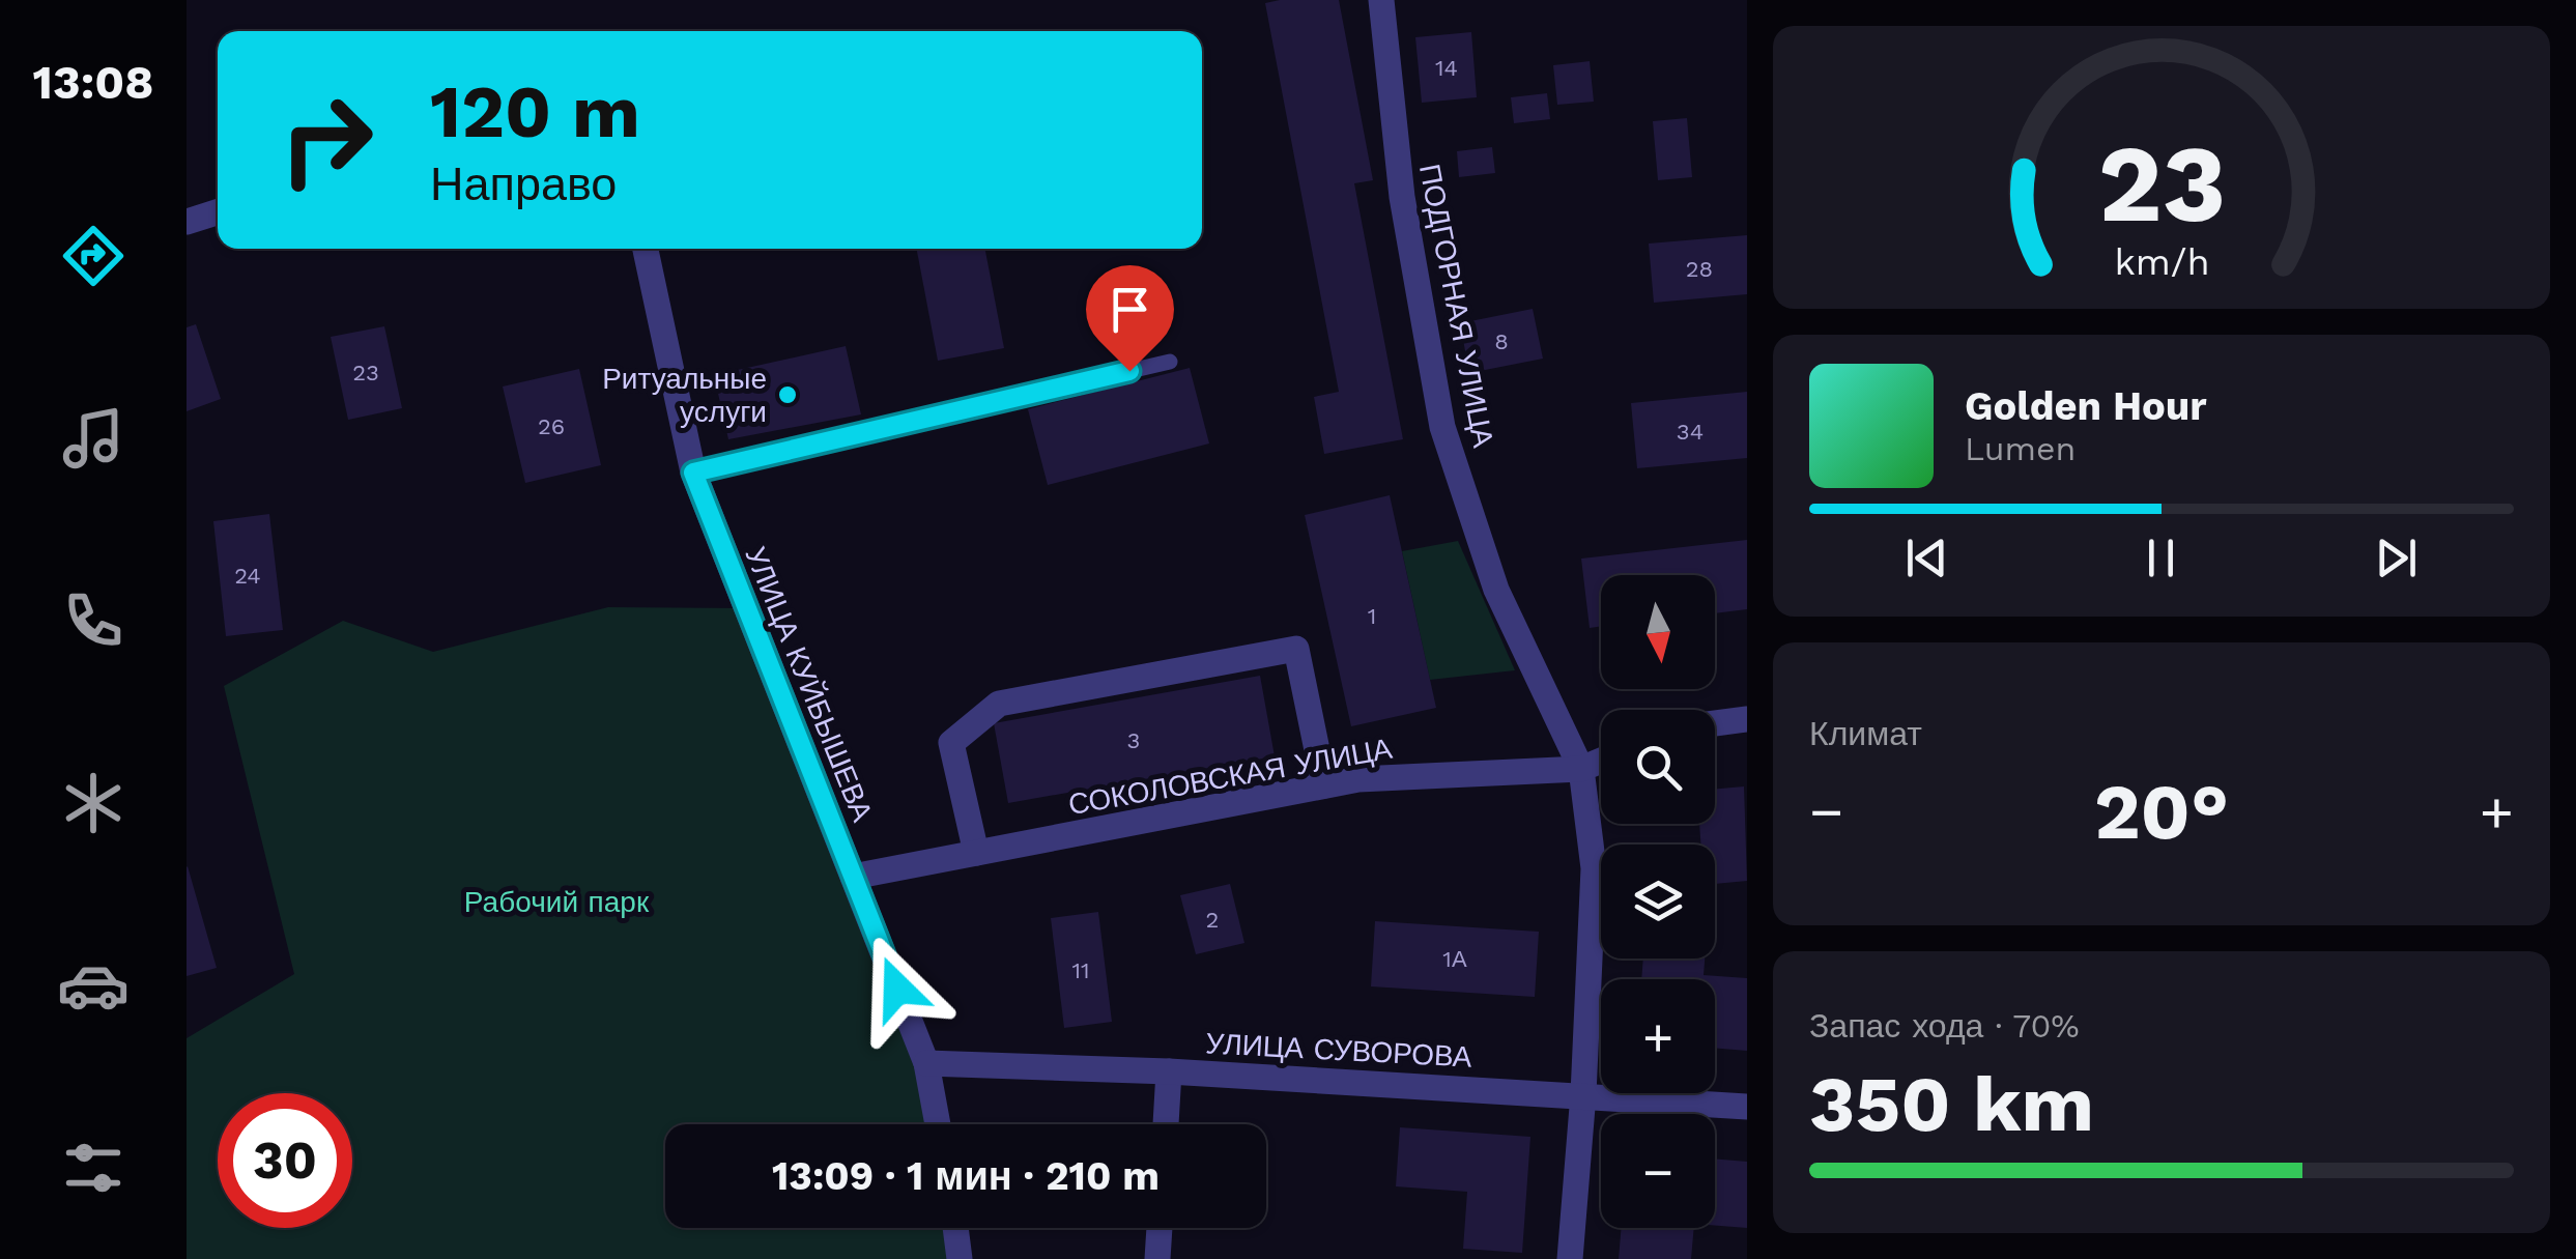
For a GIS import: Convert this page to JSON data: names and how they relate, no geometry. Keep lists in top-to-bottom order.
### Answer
{
  "streets": {
    "street": [
      "ПОДГОРНАЯ УЛИЦА",
      "УЛИЦА КУЙБЫШЕВА",
      "СОКОЛОВСКАЯ УЛИЦА",
      "УЛИЦА СУВОРОВА"
    ]
  },
  "crossings": [
    ["ПОДГОРНАЯ УЛИЦА", "СОКОЛОВСКАЯ УЛИЦА"],
    ["ПОДГОРНАЯ УЛИЦА", "УЛИЦА СУВОРОВА"],
    ["УЛИЦА КУЙБЫШЕВА", "СОКОЛОВСКАЯ УЛИЦА"],
    ["УЛИЦА КУЙБЫШЕВА", "УЛИЦА СУВОРОВА"]
  ],
  "parks": ["Рабочий парк"],
  "places": ["Ритуальные услуги"],
  "house_numbers": [
    "14",
    "28",
    "8",
    "23",
    "26",
    "34",
    "24",
    "1",
    "3",
    "2",
    "1А",
    "11"
  ],
  "north": "bottom",
  "page": {
    "tabs": "13:08",
    "turn": ["120 m", "Направо"],
    "song": ["Golden Hour", "Lumen"],
    "map_buttons": ["+", "−"],
    "tile": [
      "Климат",
      ["Запас хода · 70%", "350 km"]
    ],
    "heat": ["−", "20°", "+"],
    "limit": "30",
    "trip": "13:09 · 1 мин · 210 m",
    "gauge": ["23", "km/h"]
  }
}
